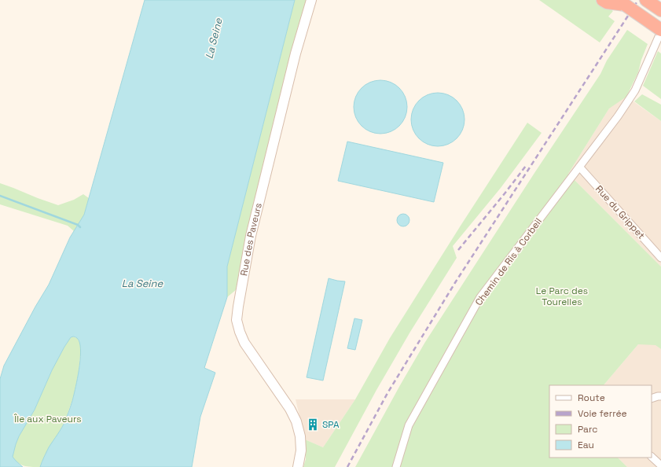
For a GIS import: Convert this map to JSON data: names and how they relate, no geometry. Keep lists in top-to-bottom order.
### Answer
{
  "streets": {
    "street": ["Rue du Grippet", "Rue des Paveurs", "Chemin de Ris à Corbeil"]
  },
  "crossings": [
    ["Rue du Grippet", "Chemin de Ris à Corbeil"]
  ],
  "water": ["La Seine"],
  "parks": ["Le Parc des Tourelles", "Île aux Paveurs"],
  "places": {
    "building": ["SPA"]
  },
  "legend": [
    "Route",
    "Voie ferrée",
    "Parc",
    "Eau"
  ]
}
